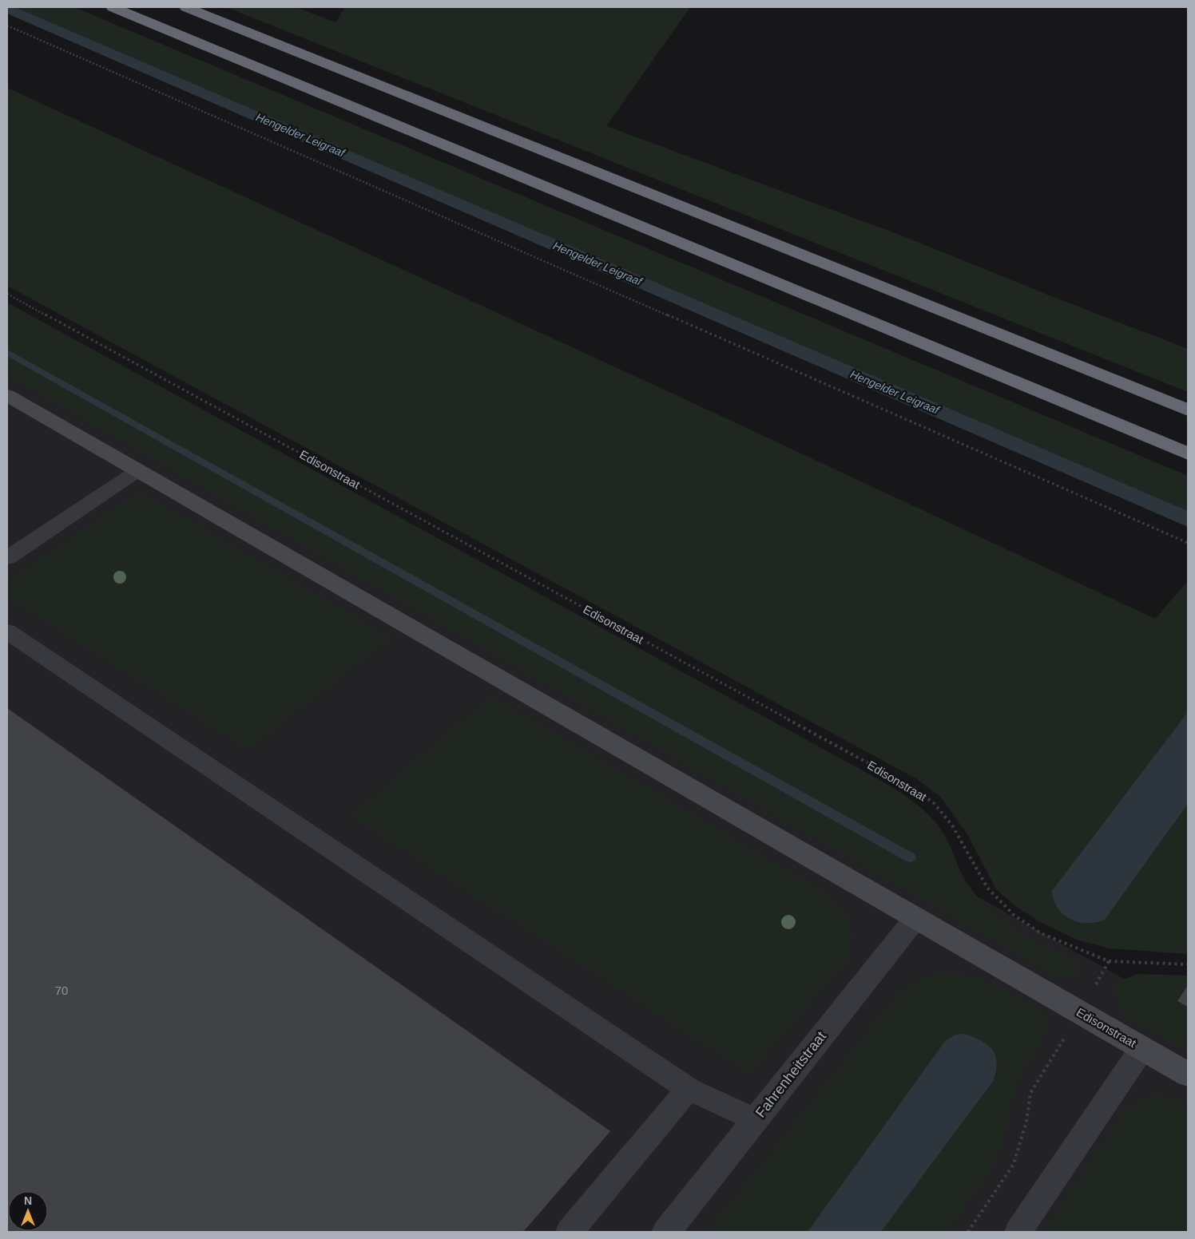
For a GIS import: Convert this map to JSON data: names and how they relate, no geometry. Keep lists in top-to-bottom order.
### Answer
{
  "streets": {
    "street": ["Edisonstraat", "Fahrenheitstraat"]
  },
  "crossings": [
    ["Edisonstraat", "Fahrenheitstraat"]
  ],
  "water": ["Hengelder Leigraaf"],
  "house_numbers": ["70"],
  "north": "top"
}
